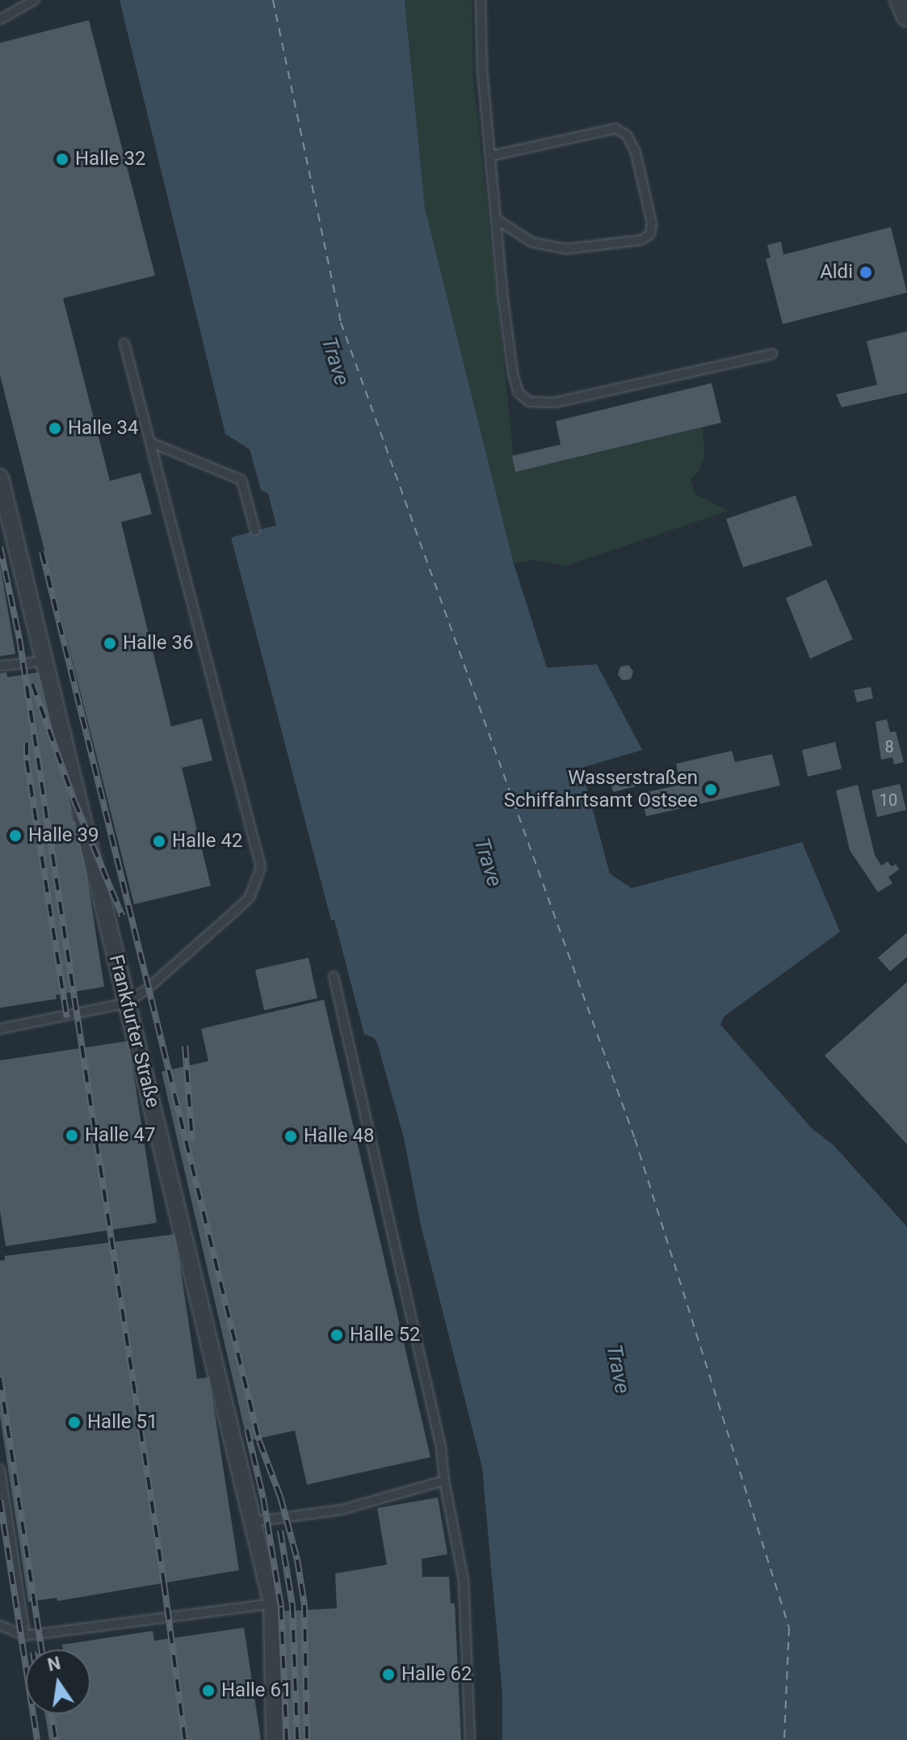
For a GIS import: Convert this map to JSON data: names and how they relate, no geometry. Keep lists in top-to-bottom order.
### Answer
{
  "streets": {
    "street": ["Frankfurter Straße"]
  },
  "water": ["Trave"],
  "places": [
    "Halle 32",
    "Aldi",
    "Halle 34",
    "Halle 36",
    "Wasserstraßen Schiffahrtsamt Ostsee",
    "Halle 39",
    "Halle 42",
    "Halle 47",
    "Halle 48",
    "Halle 52",
    "Halle 51",
    "Halle 62",
    "Halle 61"
  ],
  "house_numbers": ["8", "10"],
  "north": "top"
}
